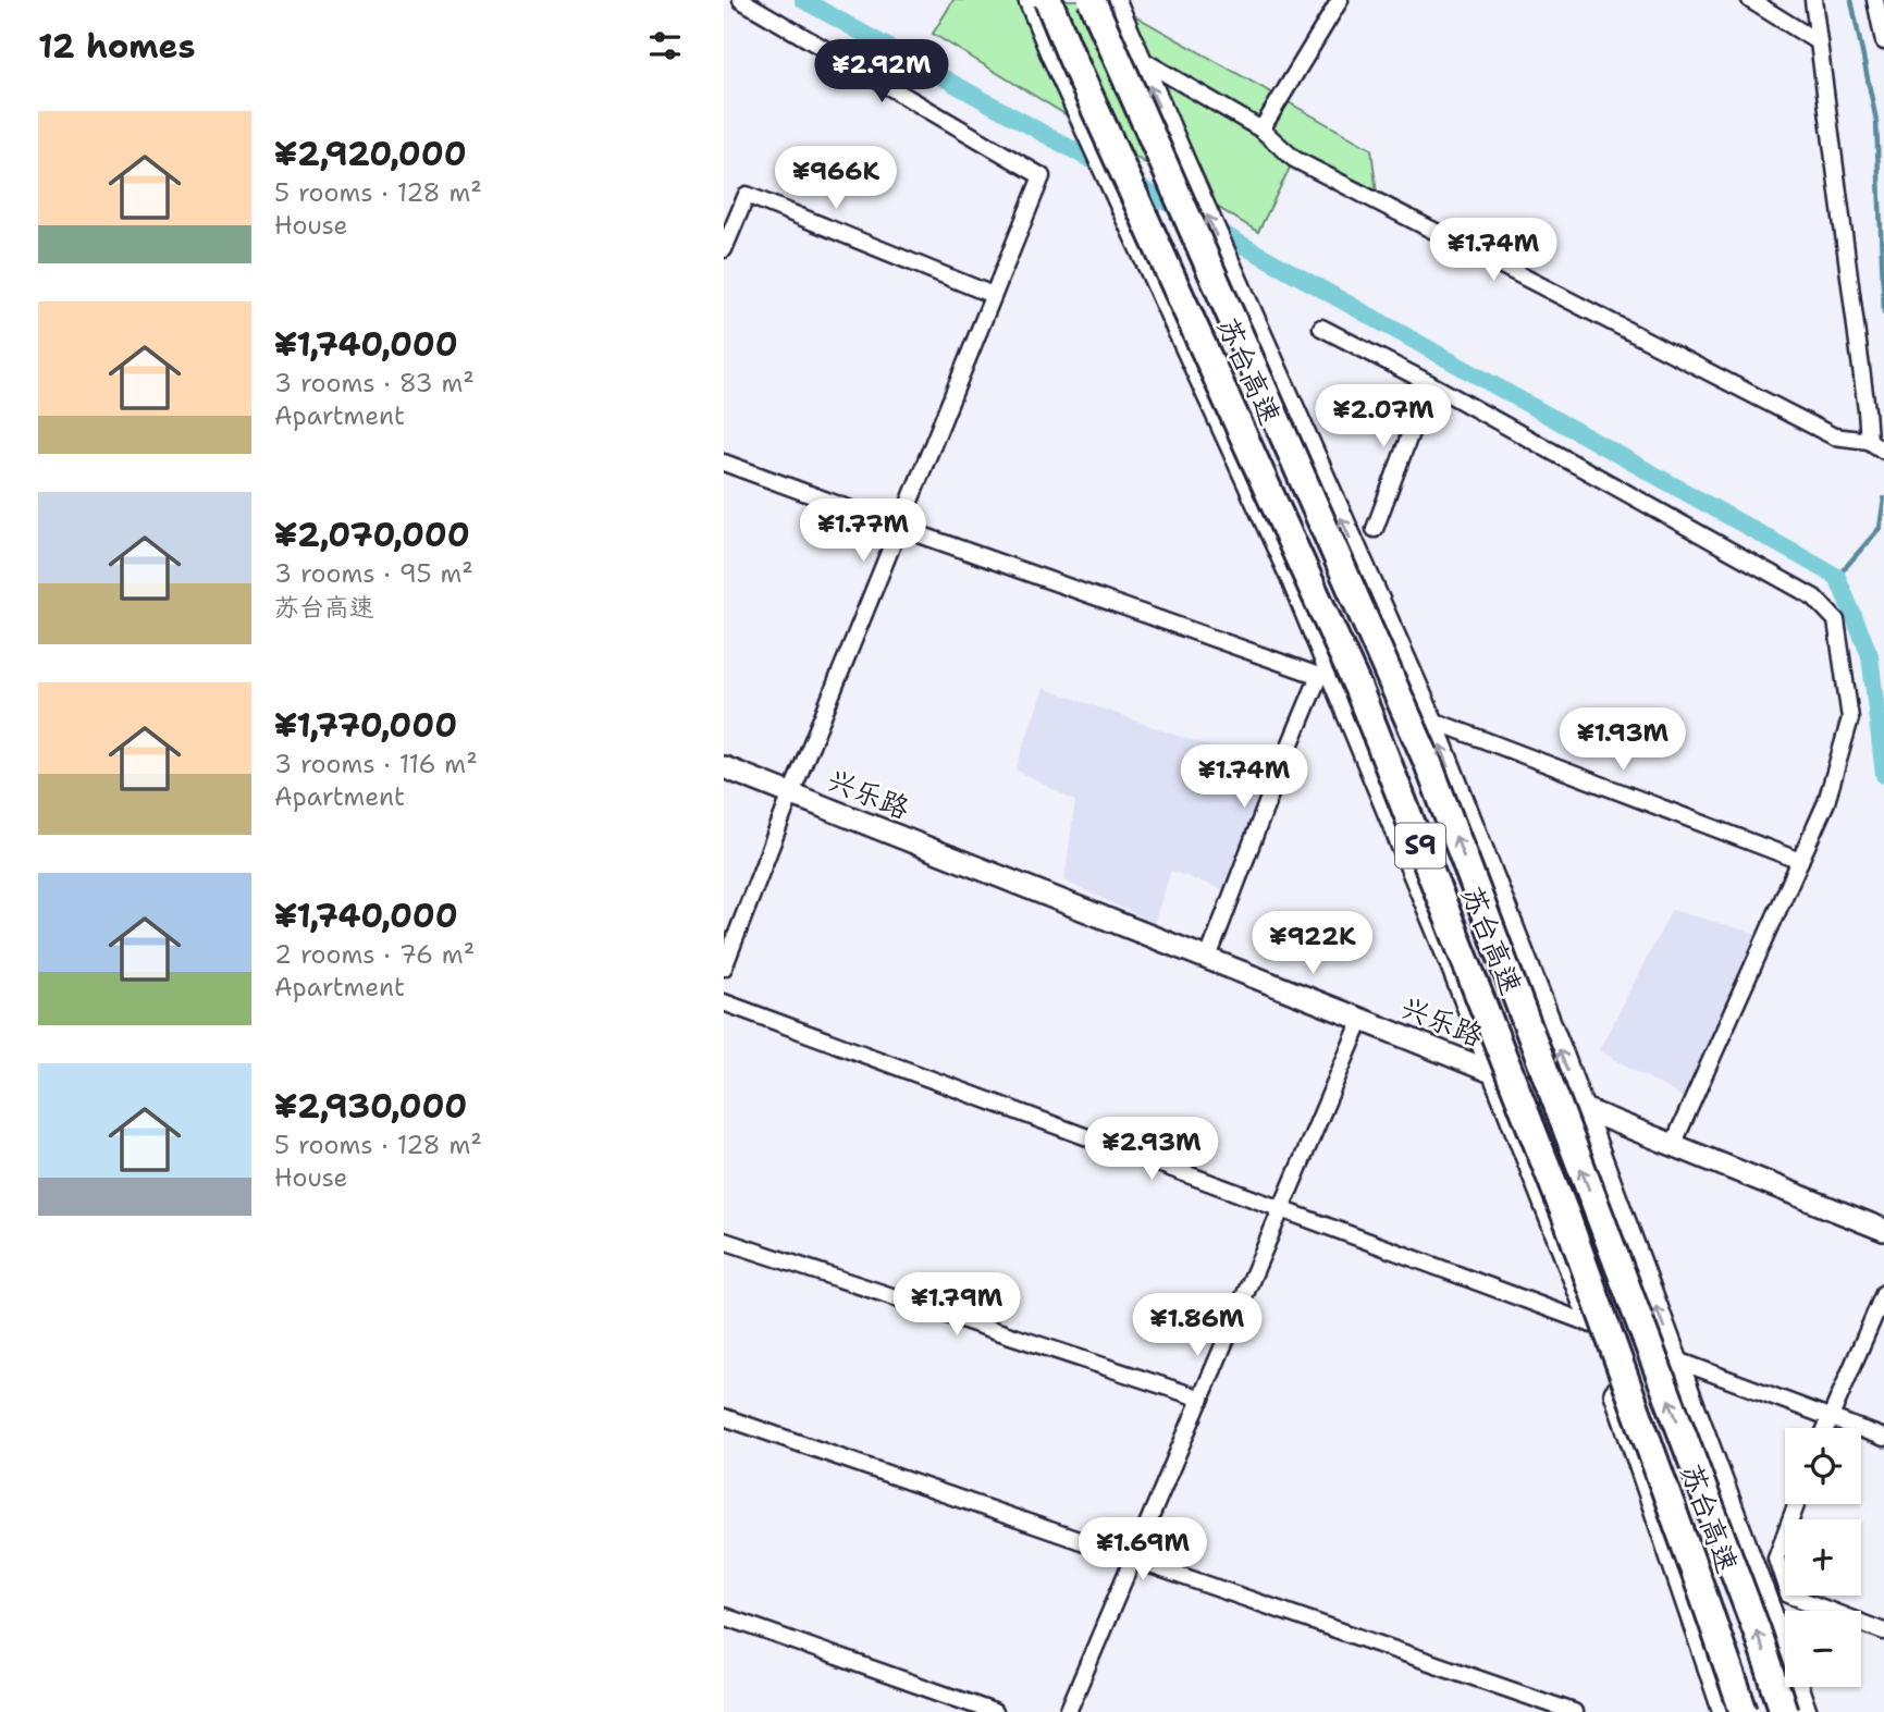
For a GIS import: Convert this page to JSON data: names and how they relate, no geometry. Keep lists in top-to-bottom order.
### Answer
{
  "streets": {
    "highway": ["苏台高速", "S9"],
    "main road": ["兴乐路"]
  },
  "page": {
    "heading": "12 homes",
    "price": [
      "¥2.92M",
      "¥966K",
      "¥1.74M",
      "¥2.07M",
      "¥1.77M",
      "¥1.93M",
      "¥1.74M",
      "¥922K",
      "¥2.93M",
      "¥1.79M",
      "¥1.86M",
      "¥1.69M"
    ],
    "list": [
      {
        "name": "¥2,920,000",
        "note": "5 rooms · 128 m² · House"
      },
      {
        "name": "¥1,740,000",
        "note": "3 rooms · 83 m² · Apartment"
      },
      {
        "name": "¥2,070,000",
        "note": "3 rooms · 95 m² · 苏台高速"
      },
      {
        "name": "¥1,770,000",
        "note": "3 rooms · 116 m² · Apartment"
      },
      {
        "name": "¥1,740,000",
        "note": "2 rooms · 76 m² · Apartment"
      },
      {
        "name": "¥2,930,000",
        "note": "5 rooms · 128 m² · House"
      }
    ],
    "map_buttons": ["+", "−"]
  }
}
